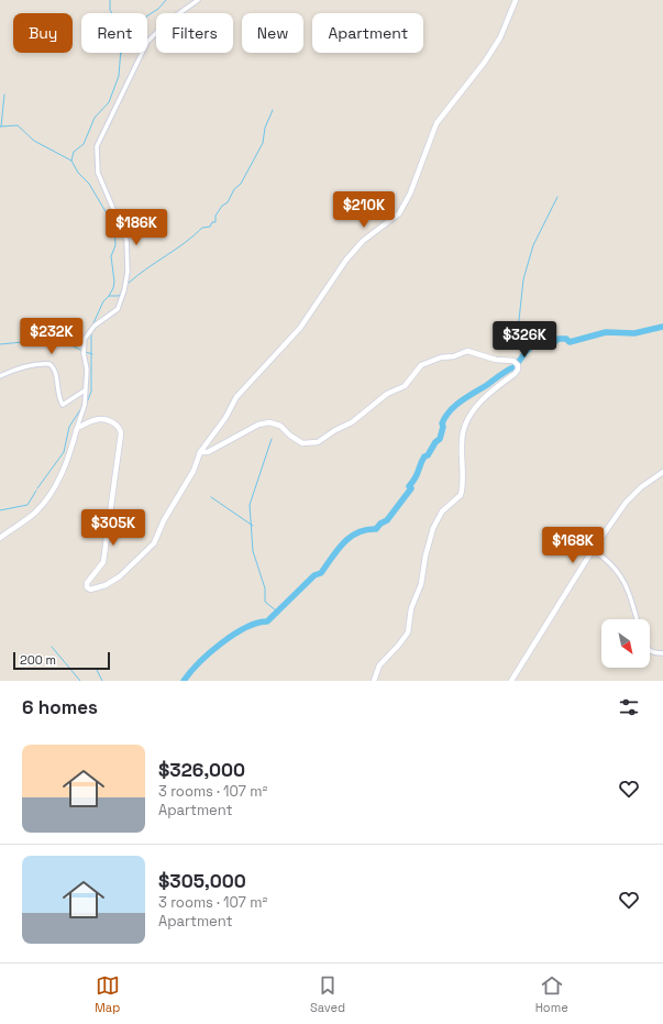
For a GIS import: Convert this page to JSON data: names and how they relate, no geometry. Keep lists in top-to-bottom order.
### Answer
{
  "scale_bar": "200 m",
  "north": "bottom right",
  "page": {
    "chip": [
      "Buy",
      "Rent",
      "Filters",
      "New",
      "Apartment"
    ],
    "price": [
      "$210K",
      "$186K",
      "$232K",
      "$326K",
      "$305K",
      "$168K"
    ],
    "scale": "200 m",
    "heading": "6 homes",
    "list": [
      {
        "name": "$326,000",
        "note": "3 rooms · 107 m² · Apartment"
      },
      {
        "name": "$305,000",
        "note": "3 rooms · 107 m² · Apartment"
      }
    ],
    "tabs": ["Map", "Saved", "Home"]
  }
}
